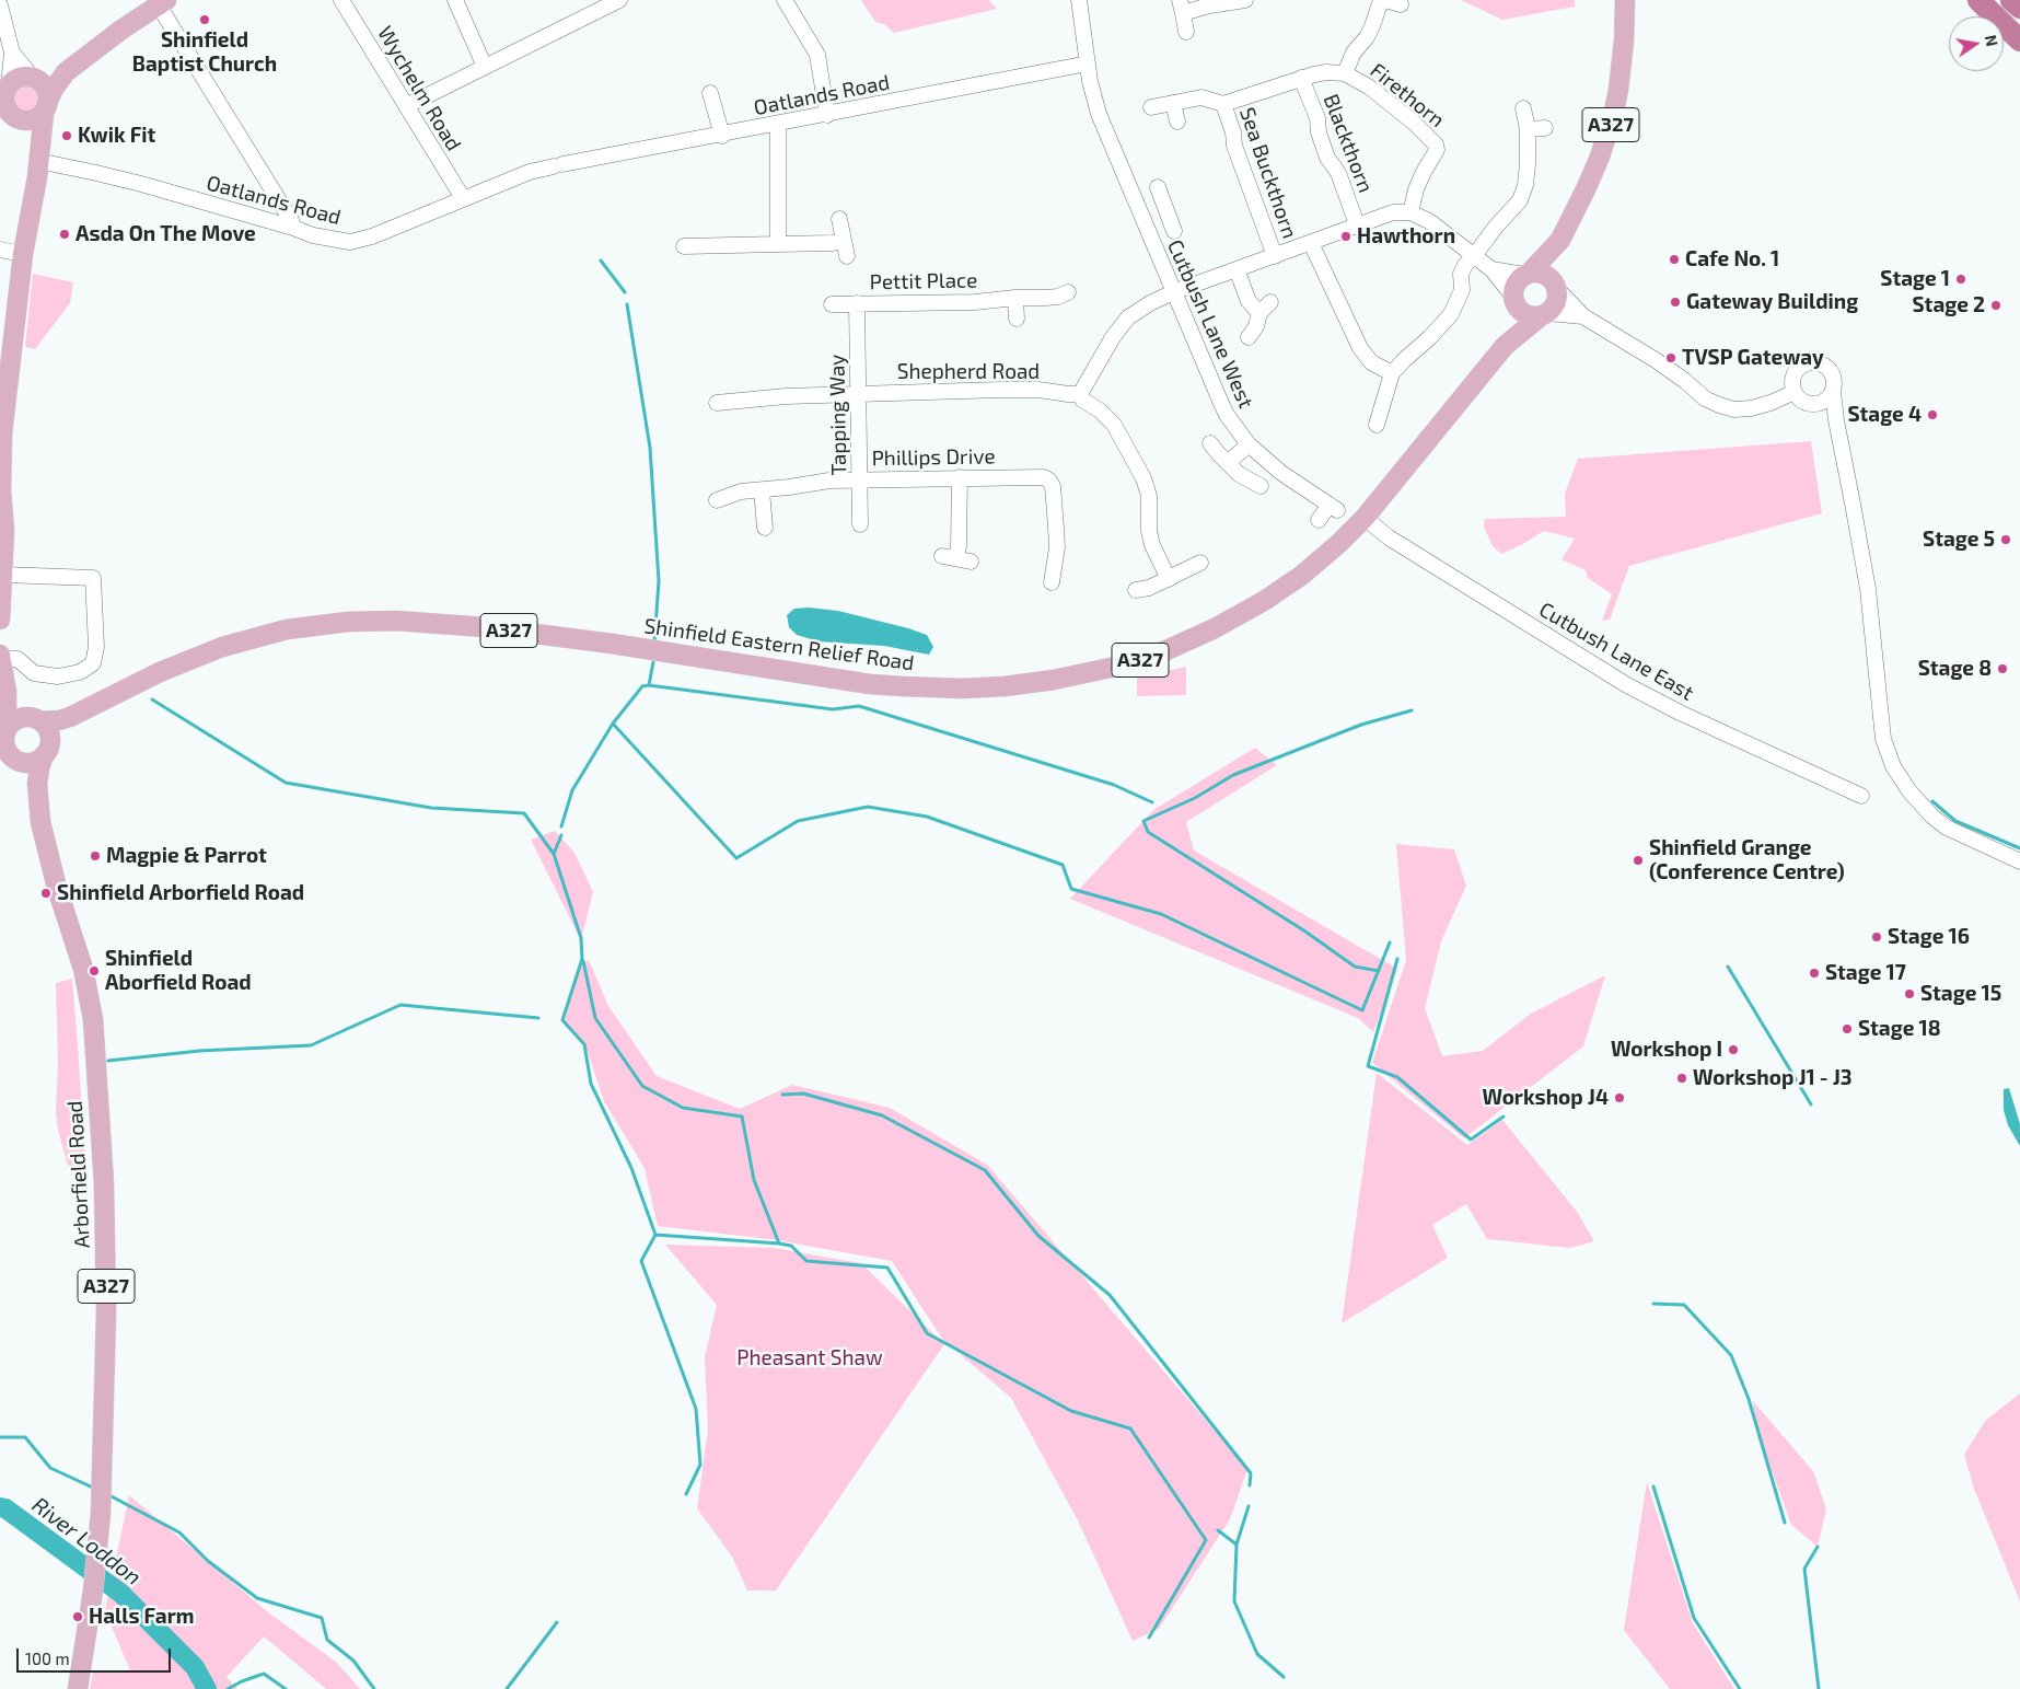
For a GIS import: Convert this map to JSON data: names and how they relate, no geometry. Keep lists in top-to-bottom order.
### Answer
{
  "streets": {
    "main road": ["A327", "Shinfield Eastern Relief Road", "Arborfield Road"],
    "street": [
      "Wychelm Road",
      "Oatlands Road",
      "Firethorn",
      "Blackthorn",
      "Sea Buckthorn",
      "Pettit Place",
      "Cutbush Lane West",
      "Shepherd Road",
      "Tapping Way",
      "Phillips Drive",
      "Cutbush Lane East"
    ]
  },
  "crossings": [
    ["Wychelm Road", "Oatlands Road"],
    ["Oatlands Road", "Cutbush Lane West"],
    ["Firethorn", "Blackthorn"],
    ["Firethorn", "Sea Buckthorn"],
    ["A327", "Shinfield Eastern Relief Road"],
    ["A327", "Arborfield Road"],
    ["Pettit Place", "Tapping Way"],
    ["Shepherd Road", "Tapping Way"],
    ["Tapping Way", "Phillips Drive"],
    ["Shinfield Eastern Relief Road", "Cutbush Lane East"],
    ["Shinfield Eastern Relief Road", "Arborfield Road"]
  ],
  "water": ["River Loddon"],
  "parks": ["Pheasant Shaw"],
  "places": [
    "Shinfield Baptist Church",
    "Kwik Fit",
    "Asda On The Move",
    "Hawthorn",
    "Cafe No. 1",
    "Stage 1",
    "Gateway Building",
    "Stage 2",
    "TVSP Gateway",
    "Stage 4",
    "Stage 5",
    "Stage 8",
    "Magpie & Parrot",
    "Shinfield Grange (Conference Centre)",
    "Shinfield Arborfield Road",
    "Stage 16",
    "Shinfield Aborfield Road",
    "Stage 17",
    "Stage 15",
    "Stage 18",
    "Workshop I",
    "Workshop J1 - J3",
    "Workshop J4",
    "Halls Farm"
  ],
  "scale_bar": "100 m",
  "north": "right"
}
